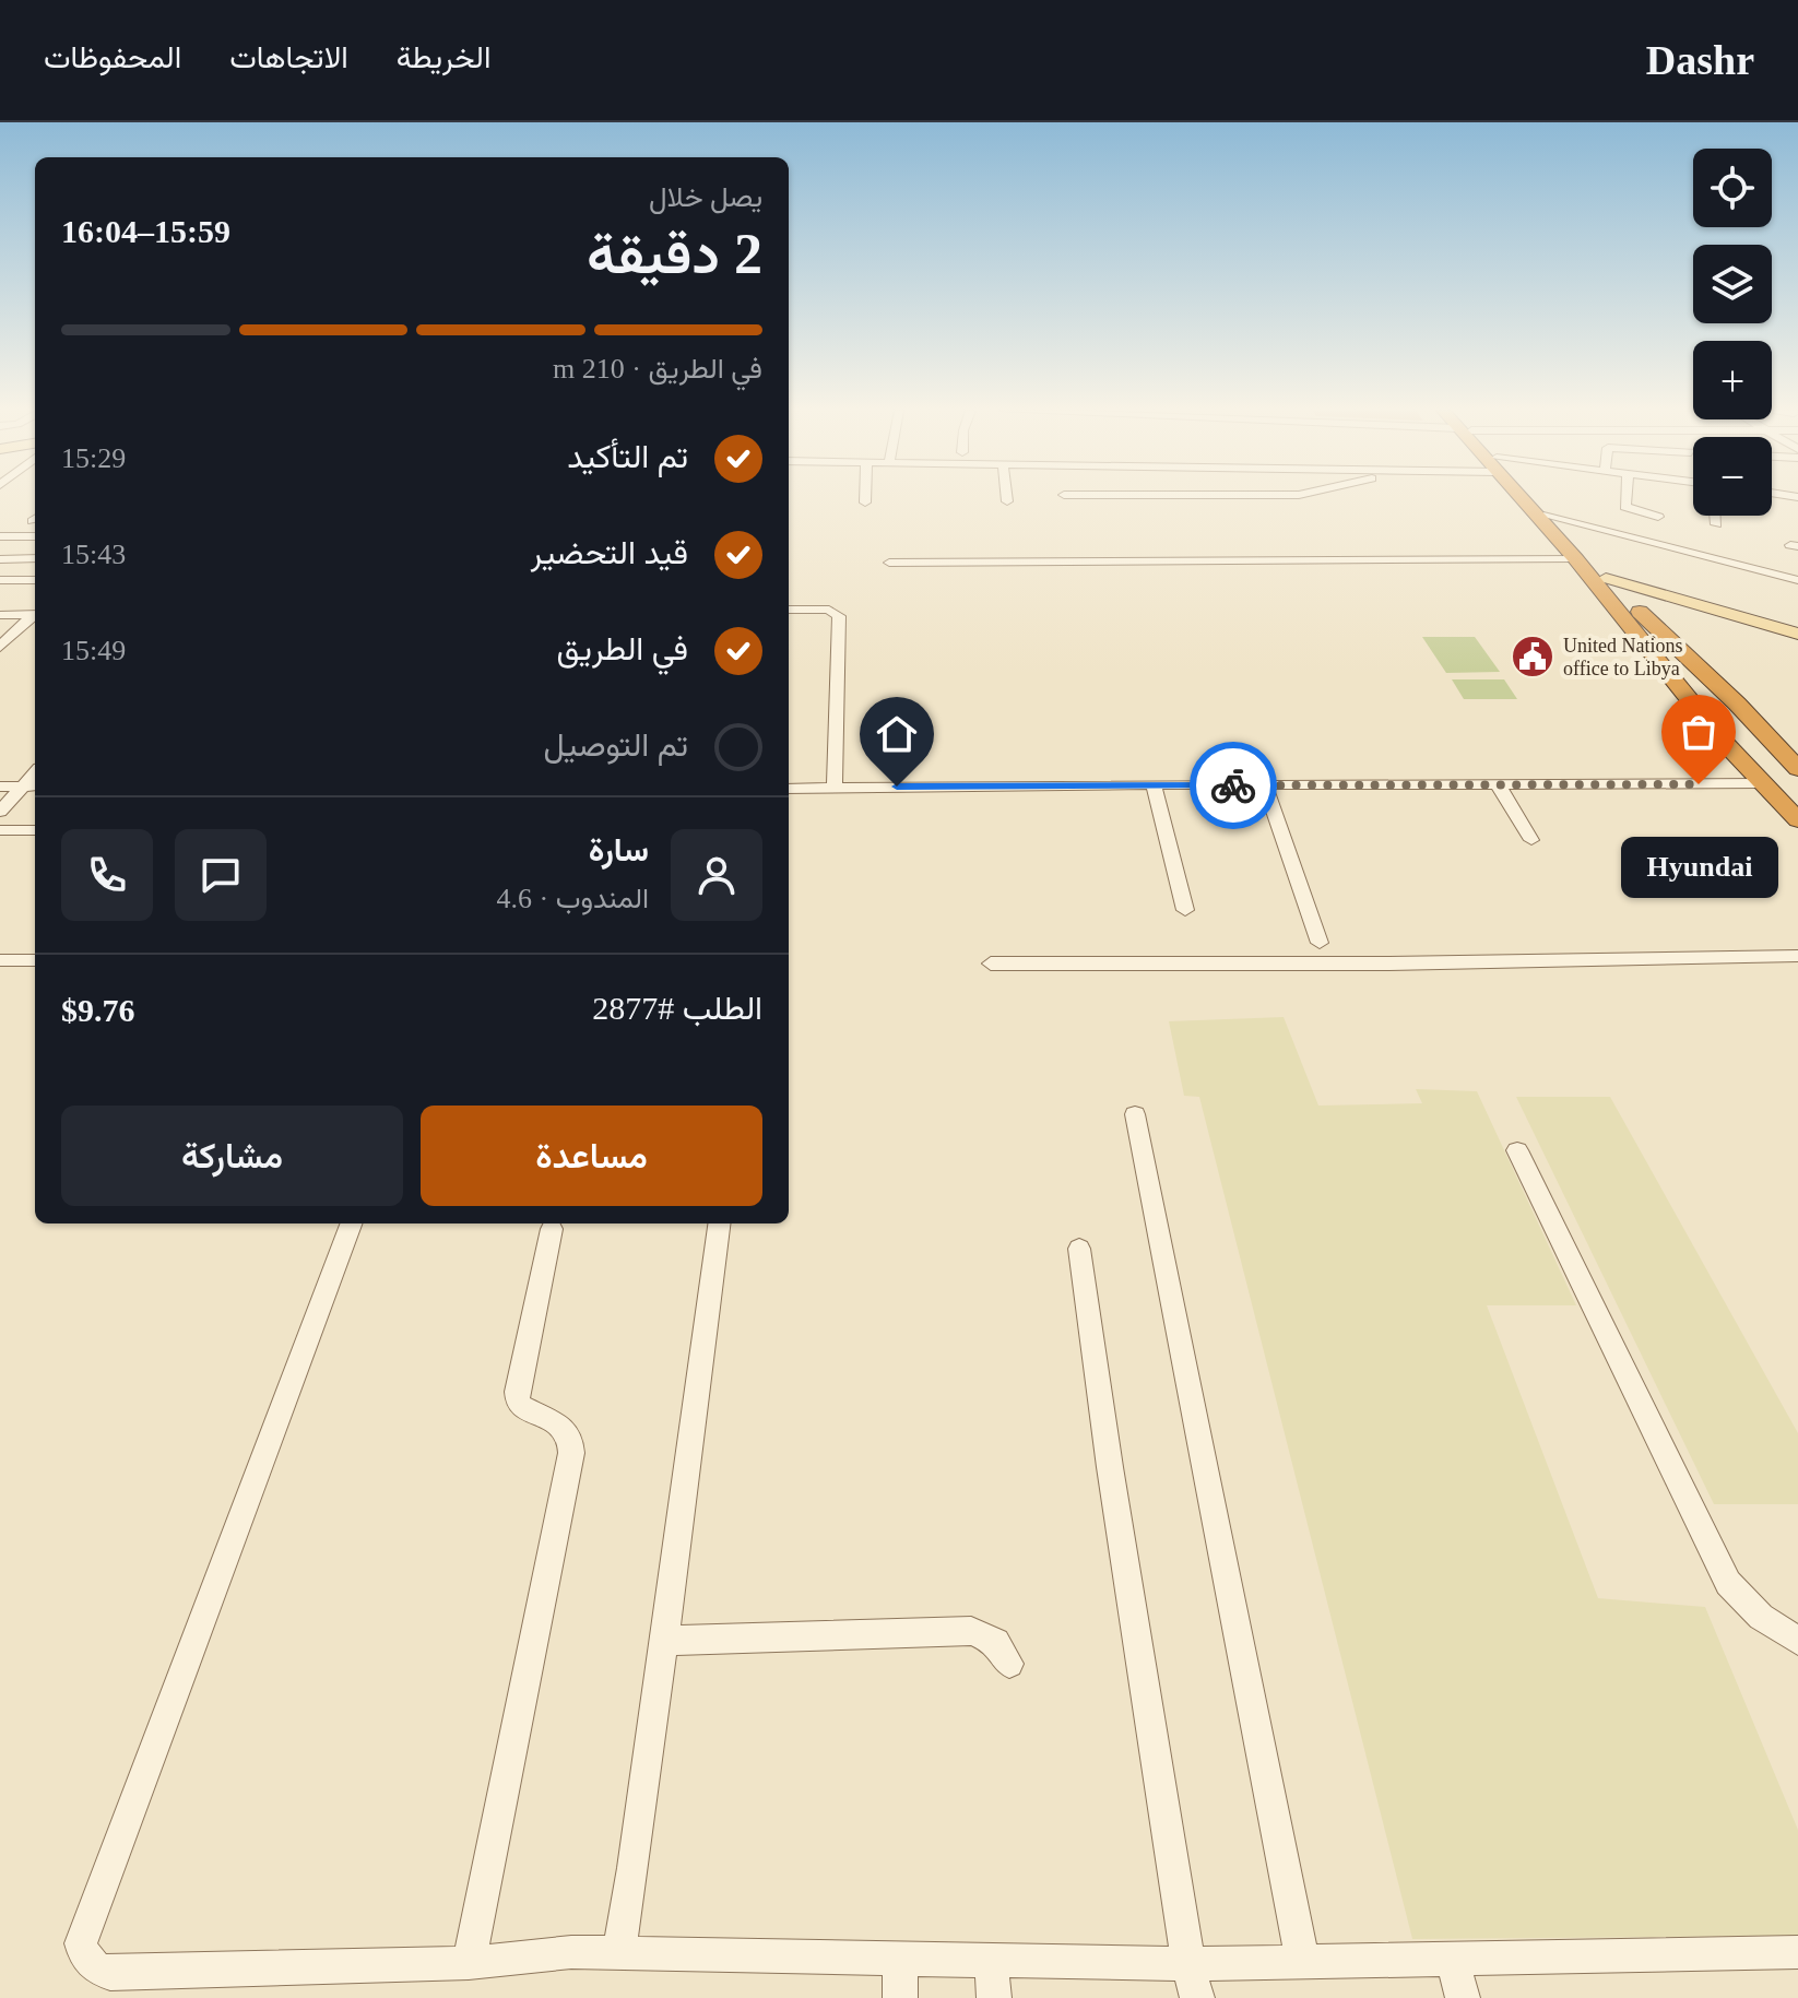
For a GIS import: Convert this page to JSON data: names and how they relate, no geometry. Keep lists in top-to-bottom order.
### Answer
{
  "places": {
    "public building": ["United Nations office to Libya"],
    "other": ["Hyundai"]
  },
  "page": {
    "header": "Dashr",
    "nav": ["الخريطة", "الاتجاهات", "المحفوظات"],
    "map_buttons": ["+", "−"],
    "heading": ["2 دقيقة", "يصل خلال", "15:59–16:04"],
    "panel": [
      "سارة",
      "المندوب · 4.6",
      "الطلب #2877",
      "$9.76"
    ],
    "bar": "في الطريق · 210 m",
    "list": [
      ["تم التأكيد", "15:29"],
      ["قيد التحضير", "15:43"],
      ["في الطريق", "15:49"],
      "تم التوصيل"
    ],
    "bubble": "Hyundai",
    "buttons": ["مساعدة", "مشاركة"]
  }
}
